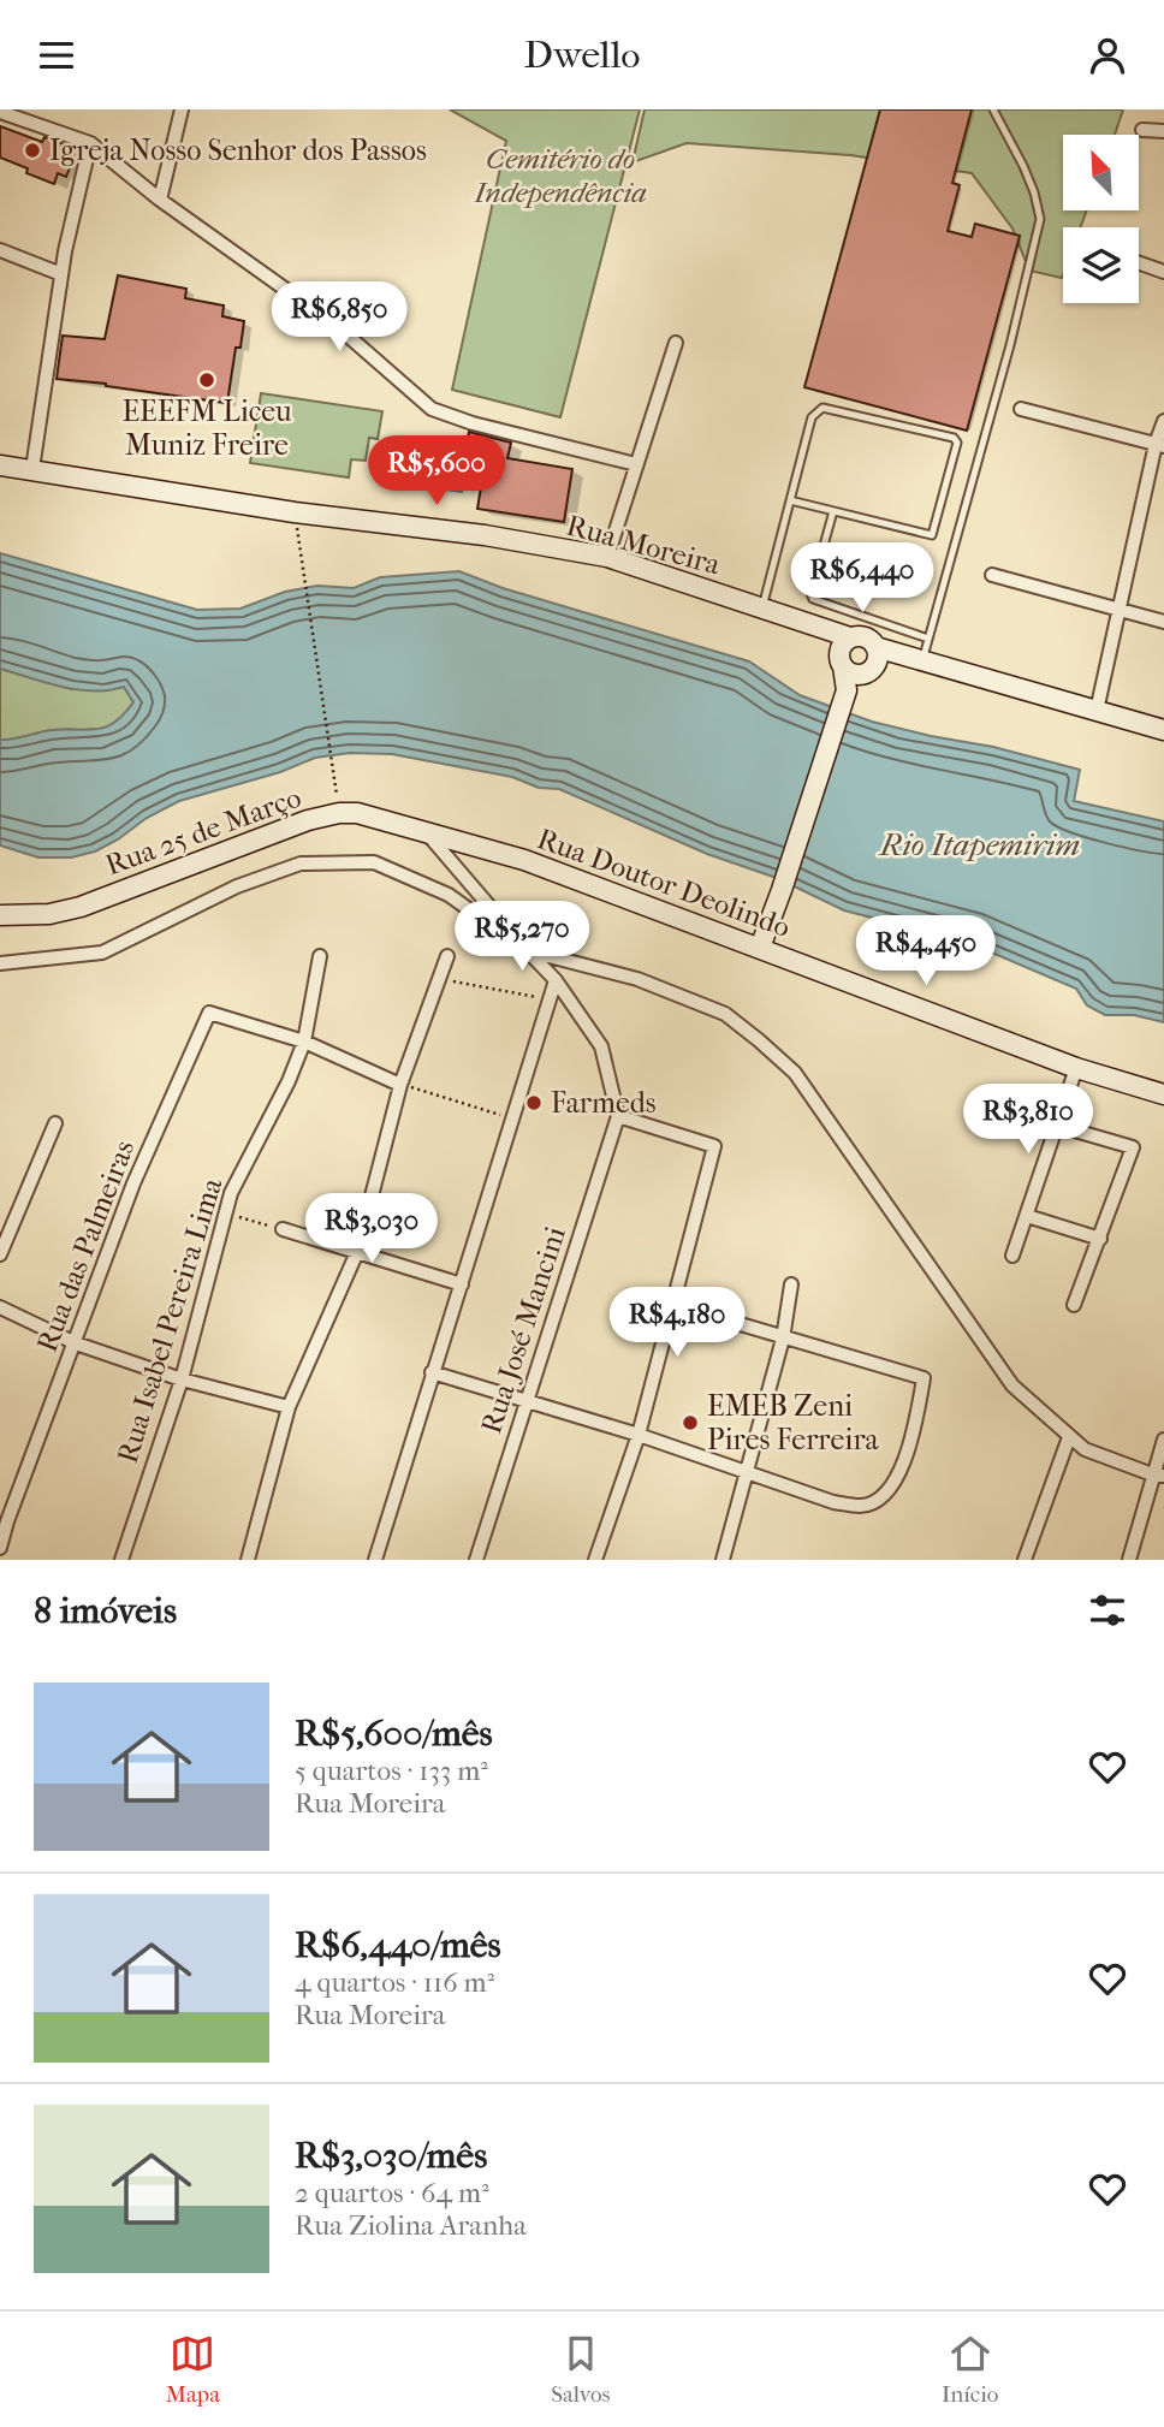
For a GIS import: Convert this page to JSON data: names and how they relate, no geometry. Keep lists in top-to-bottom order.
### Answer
{
  "streets": {
    "street": [
      "Rua Moreira",
      "Rua 25 de Março",
      "Rua Doutor Deolindo",
      "Rua das Palmeiras",
      "Rua Isabel Pereira Lima",
      "Rua José Mancini"
    ]
  },
  "crossings": [
    ["Rua 25 de Março", "Rua Doutor Deolindo"],
    ["Rua das Palmeiras", "Rua Isabel Pereira Lima"]
  ],
  "water": ["Rio Itapemirim"],
  "parks": ["Cemitério do Independência"],
  "places": [
    "Igreja Nosso Senhor dos Passos",
    "EEEFM Liceu Muniz Freire",
    "Farmeds",
    "EMEB Zeni Pires Ferreira"
  ],
  "north": "top left",
  "page": {
    "header": "Dwello",
    "price": [
      "R$6,850",
      "R$5,600",
      "R$6,440",
      "R$5,270",
      "R$4,450",
      "R$3,810",
      "R$3,030",
      "R$4,180"
    ],
    "heading": "8 imóveis",
    "list": [
      {
        "name": "R$5,600/mês",
        "note": "5 quartos · 133 m² · Rua Moreira"
      },
      {
        "name": "R$6,440/mês",
        "note": "4 quartos · 116 m² · Rua Moreira"
      },
      {
        "name": "R$3,030/mês",
        "note": "2 quartos · 64 m² · Rua Ziolina Aranha"
      }
    ],
    "tabs": ["Mapa", "Salvos", "Início"]
  }
}
